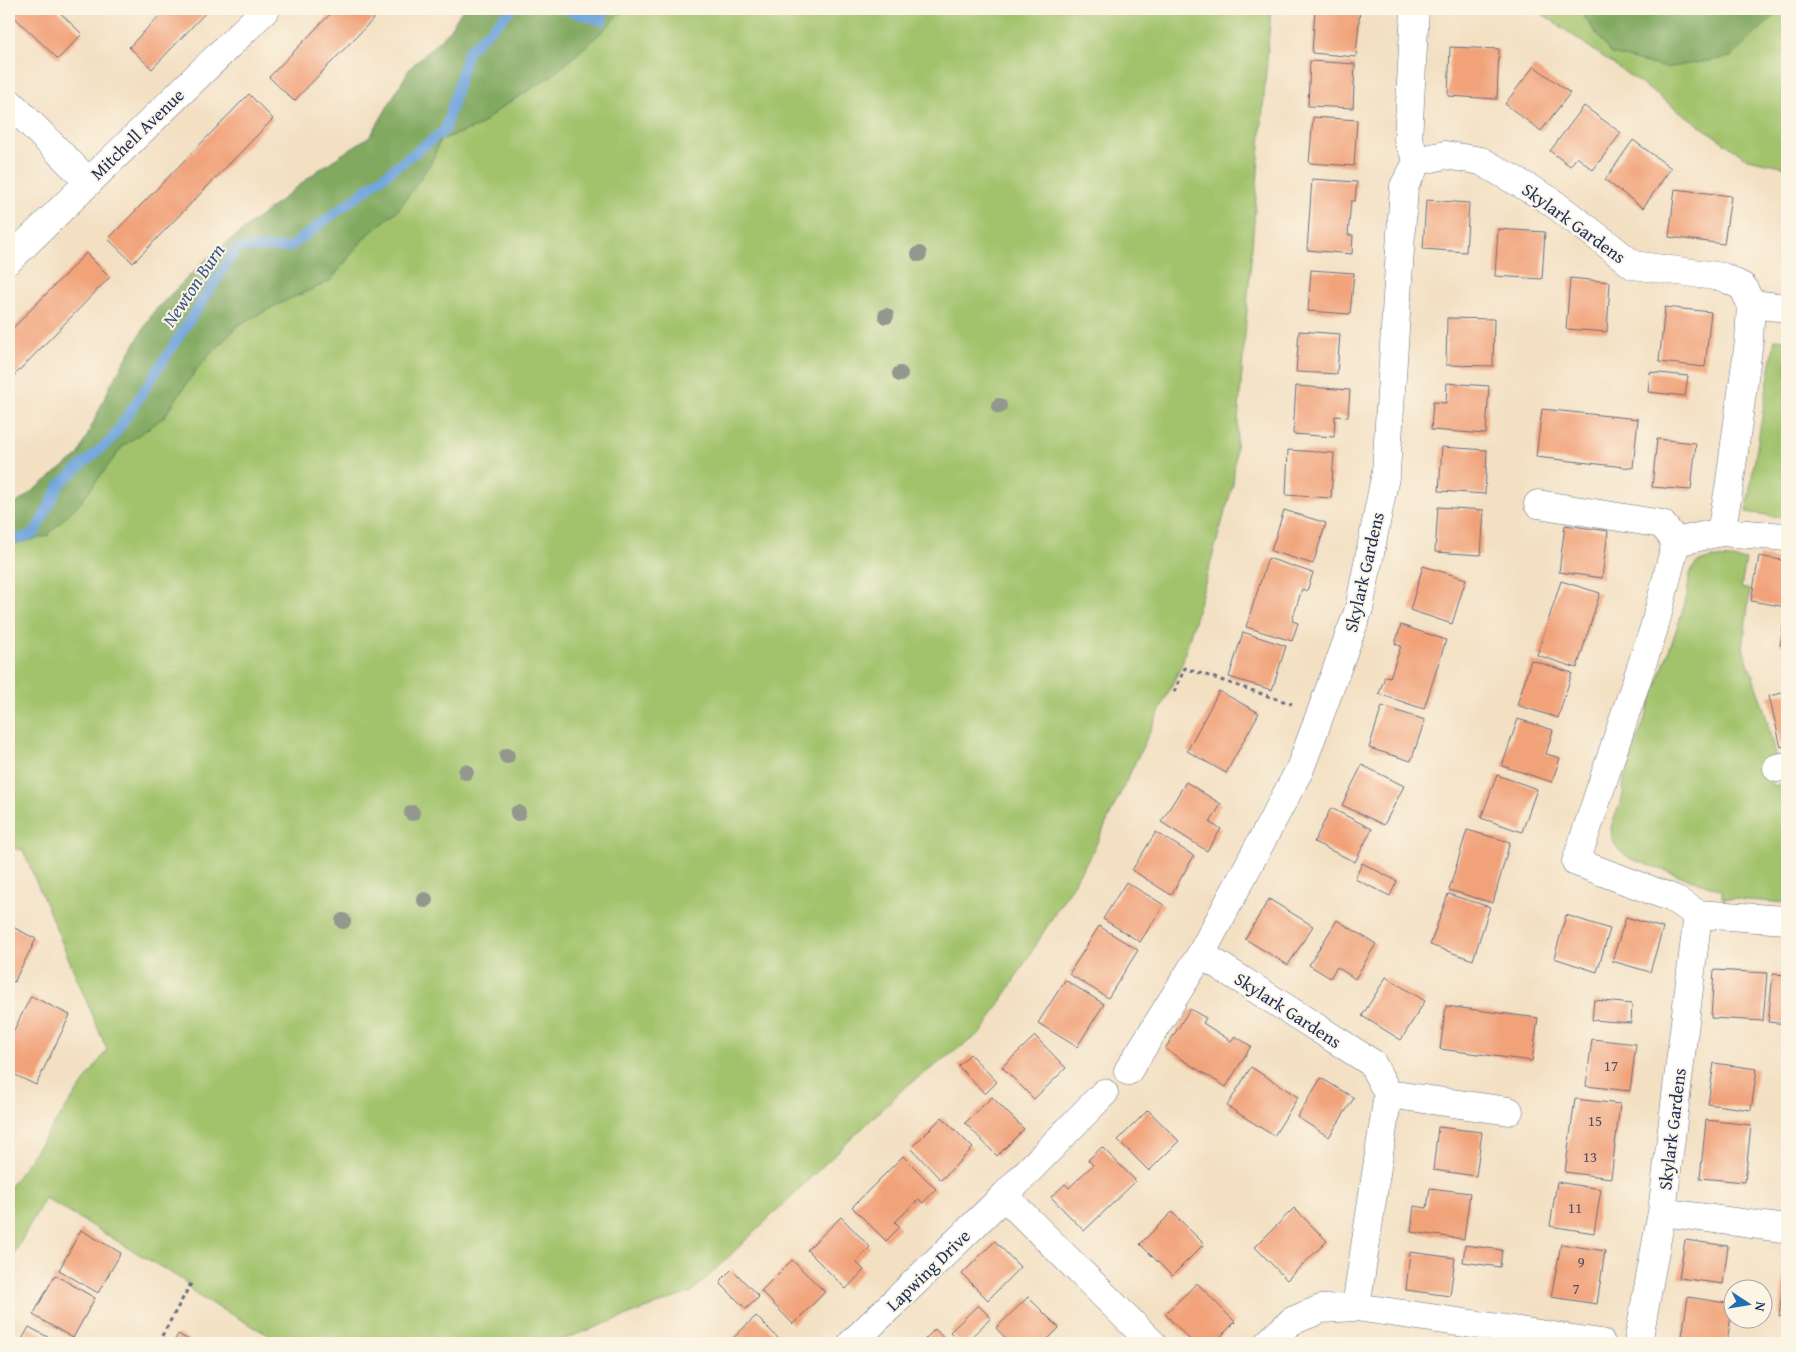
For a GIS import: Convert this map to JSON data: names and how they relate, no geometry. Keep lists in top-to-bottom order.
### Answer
{
  "streets": {
    "street": ["Mitchell Avenue", "Skylark Gardens", "Lapwing Drive"]
  },
  "water": ["Newton Burn"],
  "house_numbers": [
    "17",
    "15",
    "13",
    "11",
    "9",
    "7"
  ],
  "north": "right"
}
